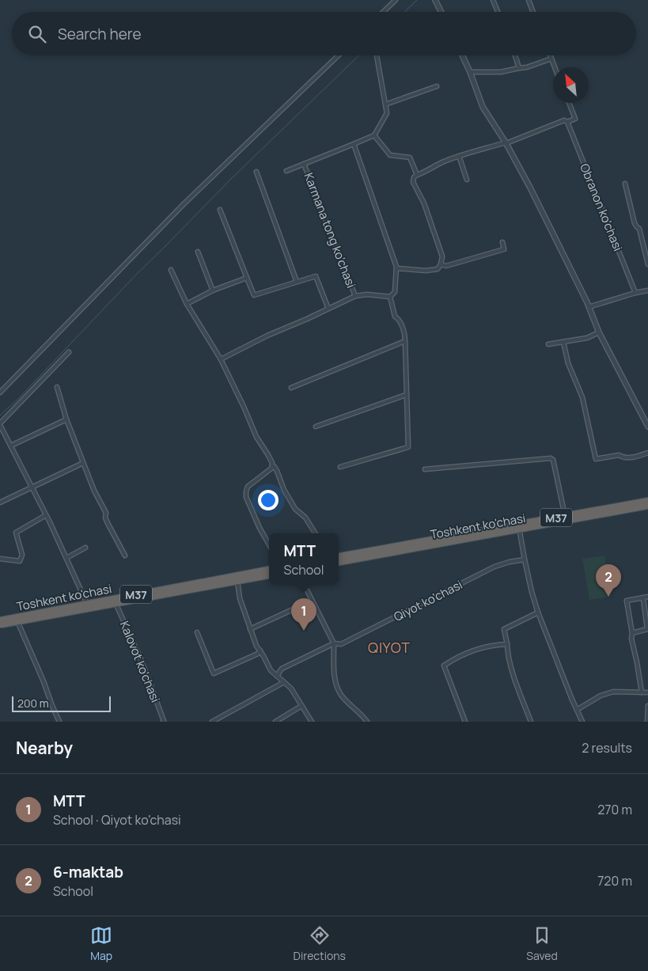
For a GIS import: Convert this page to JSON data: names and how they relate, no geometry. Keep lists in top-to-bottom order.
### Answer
{
  "streets": {
    "highway": ["M37", "Toshkent ko'chasi"],
    "street": [
      "Obranon ko'chasi",
      "Karmana tong ko'chasi",
      "Qiyot ko'chasi",
      "Kalovot ko'chasi"
    ]
  },
  "crossings": [
    ["Toshkent ko'chasi", "Kalovot ko'chasi"]
  ],
  "districts": ["QIYOT"],
  "scale_bar": "200 m",
  "north": "top left",
  "page": {
    "search": "Search here",
    "popup": ["MTT", "School"],
    "pins": ["2", "1"],
    "scale": "200 m",
    "heading": ["Nearby", "2 results"],
    "list": [
      {
        "mark": "1",
        "name": "MTT",
        "note": "School · Qiyot ko'chasi",
        "value": "270 m"
      },
      {
        "mark": "2",
        "name": "6-maktab",
        "note": "School",
        "value": "720 m"
      }
    ],
    "nav": ["Map", "Directions", "Saved"]
  }
}
